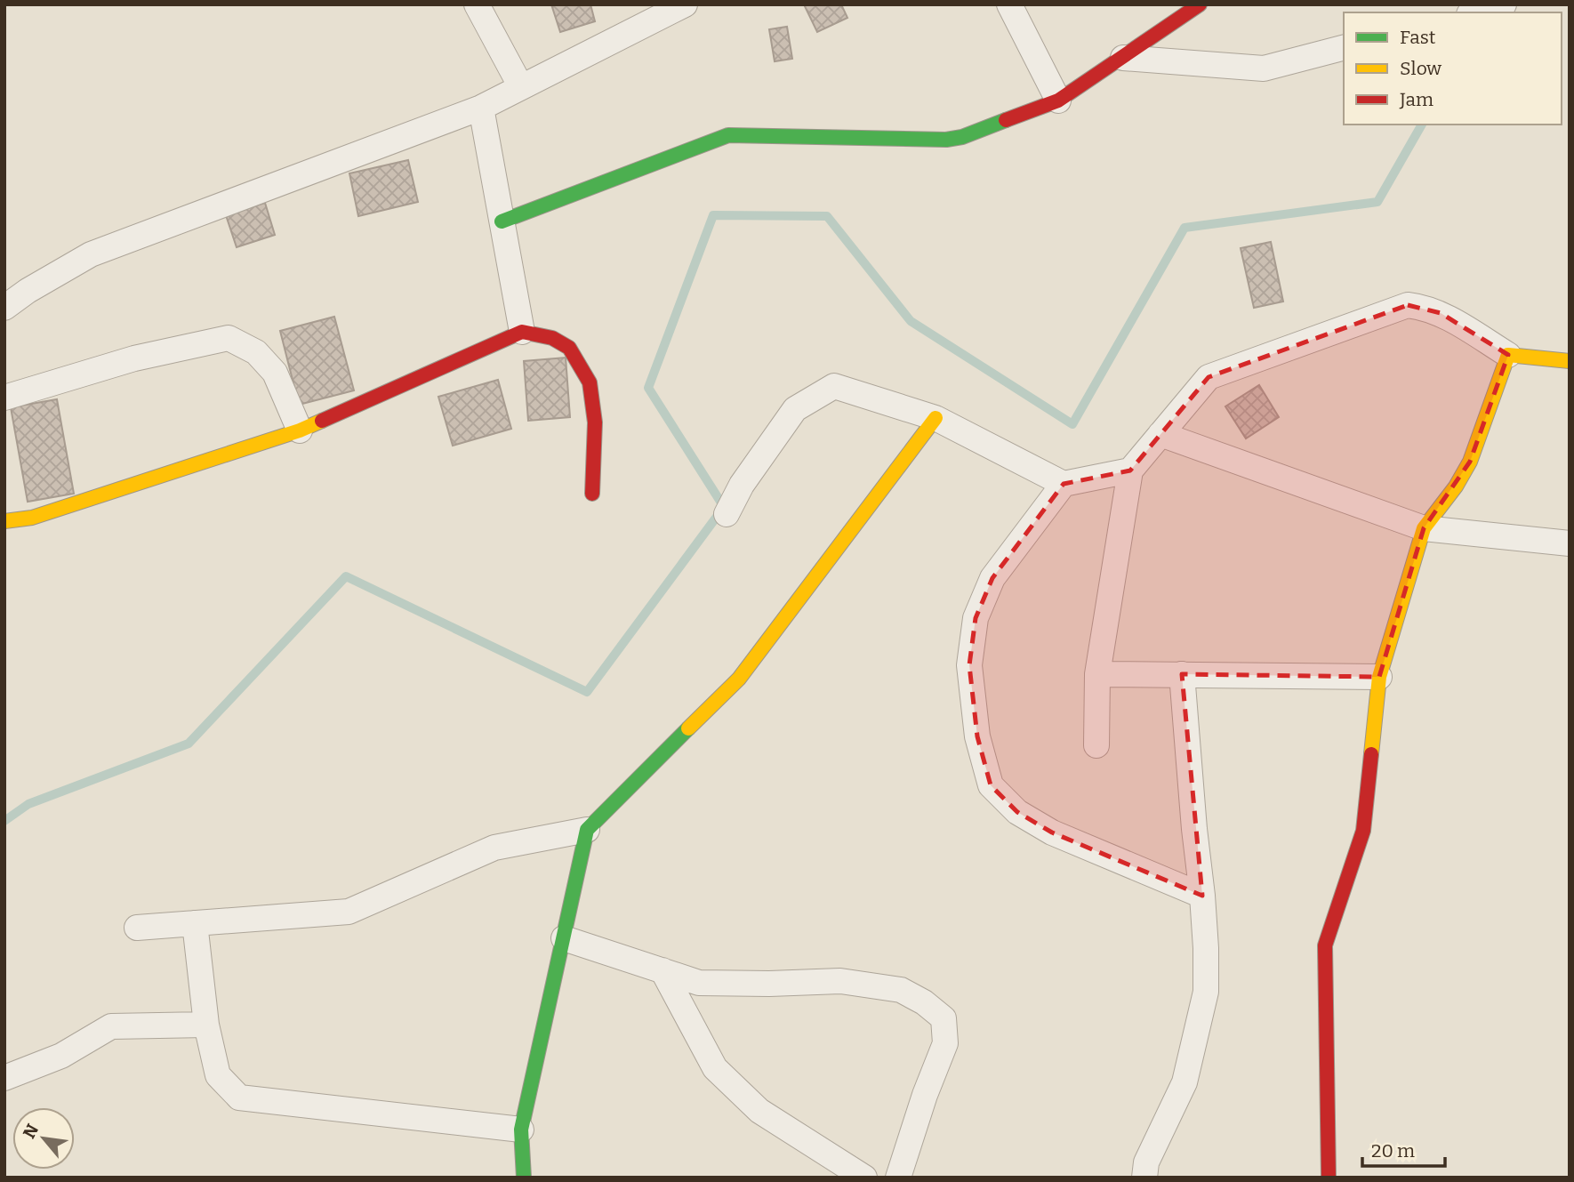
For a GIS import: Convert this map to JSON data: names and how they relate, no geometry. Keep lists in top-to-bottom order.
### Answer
{
  "legend": ["Fast", "Slow", "Jam"],
  "scale_bar": "20 m",
  "north": "top left"
}
